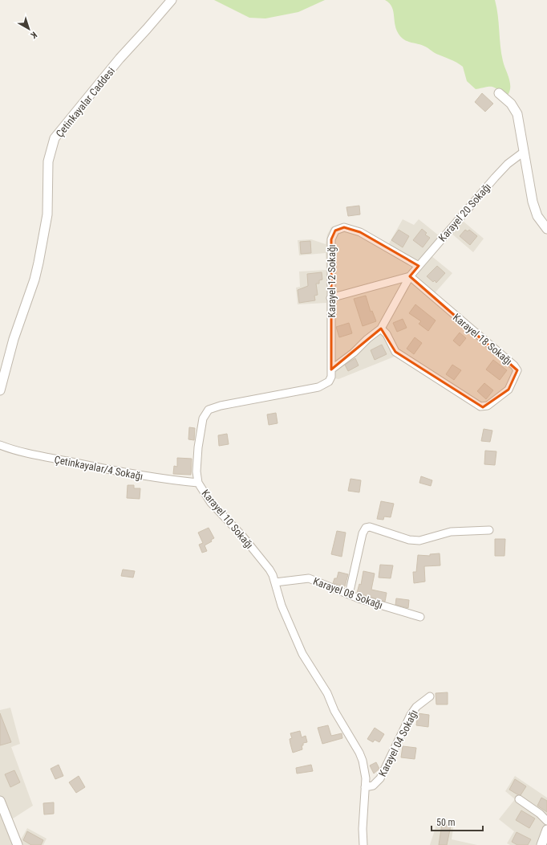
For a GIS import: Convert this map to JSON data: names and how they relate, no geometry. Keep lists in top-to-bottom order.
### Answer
{
  "streets": {
    "street": [
      "Çetinkayalar Caddesi",
      "Karayel 20 Sokağı",
      "Karayel 12 Sokağı",
      "Karayel 18 Sokağı",
      "Çetinkayalar/4 Sokağı",
      "Karayel 10 Sokağı",
      "Karayel 08 Sokağı",
      "Karayel 04 Sokağı"
    ]
  },
  "crossings": [
    ["Karayel 20 Sokağı", "Karayel 12 Sokağı"],
    ["Karayel 20 Sokağı", "Karayel 18 Sokağı"],
    ["Karayel 12 Sokağı", "Karayel 10 Sokağı"],
    ["Çetinkayalar/4 Sokağı", "Karayel 10 Sokağı"],
    ["Karayel 10 Sokağı", "Karayel 08 Sokağı"],
    ["Karayel 10 Sokağı", "Karayel 04 Sokağı"]
  ],
  "scale_bar": "50 m",
  "north": "bottom right"
}
